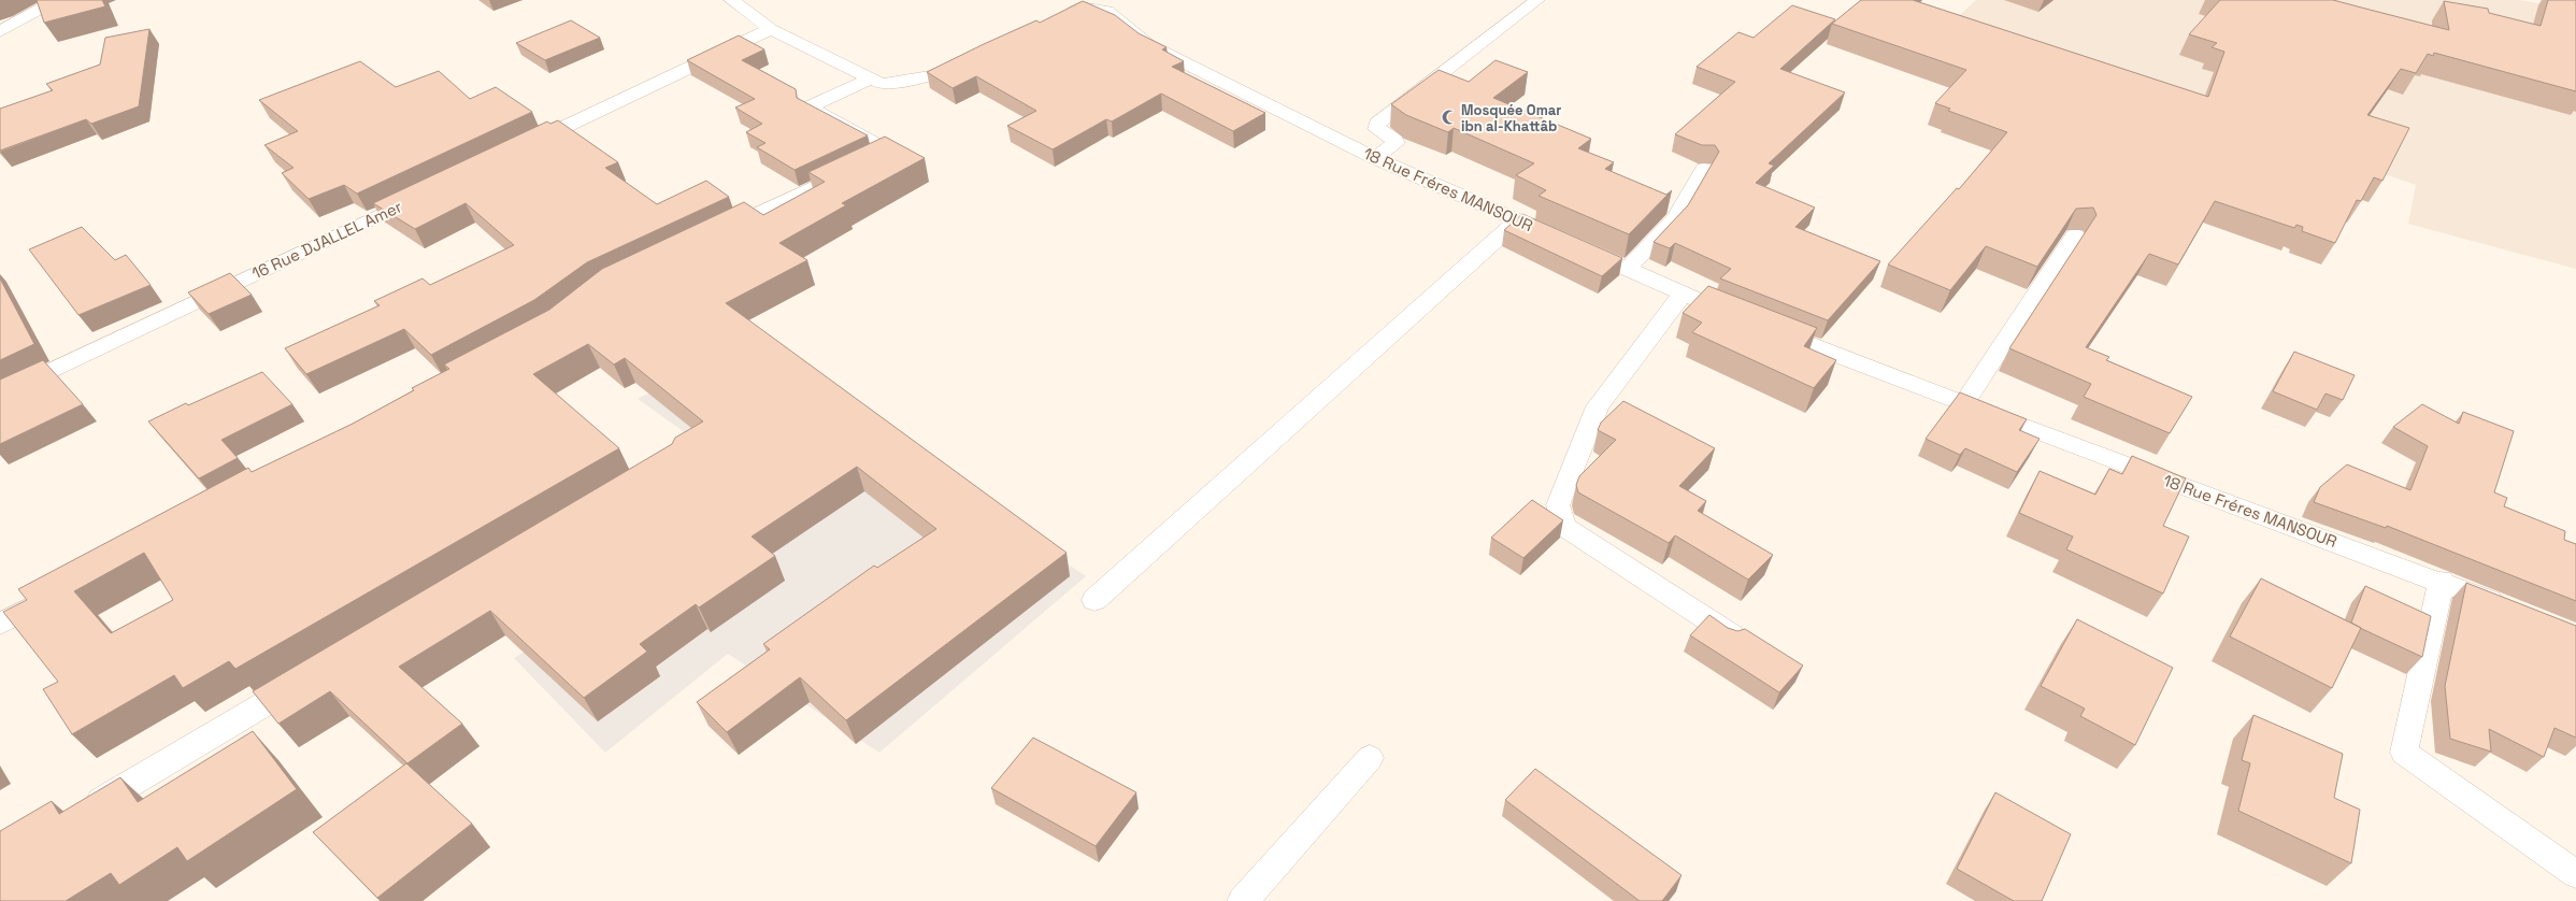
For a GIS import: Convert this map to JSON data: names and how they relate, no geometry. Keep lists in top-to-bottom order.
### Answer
{
  "streets": {
    "street": ["18 Rue Fréres MANSOUR", "16 Rue DJALLEL Amer"]
  },
  "places": {
    "mosque": ["Mosquée Omar ibn al-Khattâb"]
  }
}
